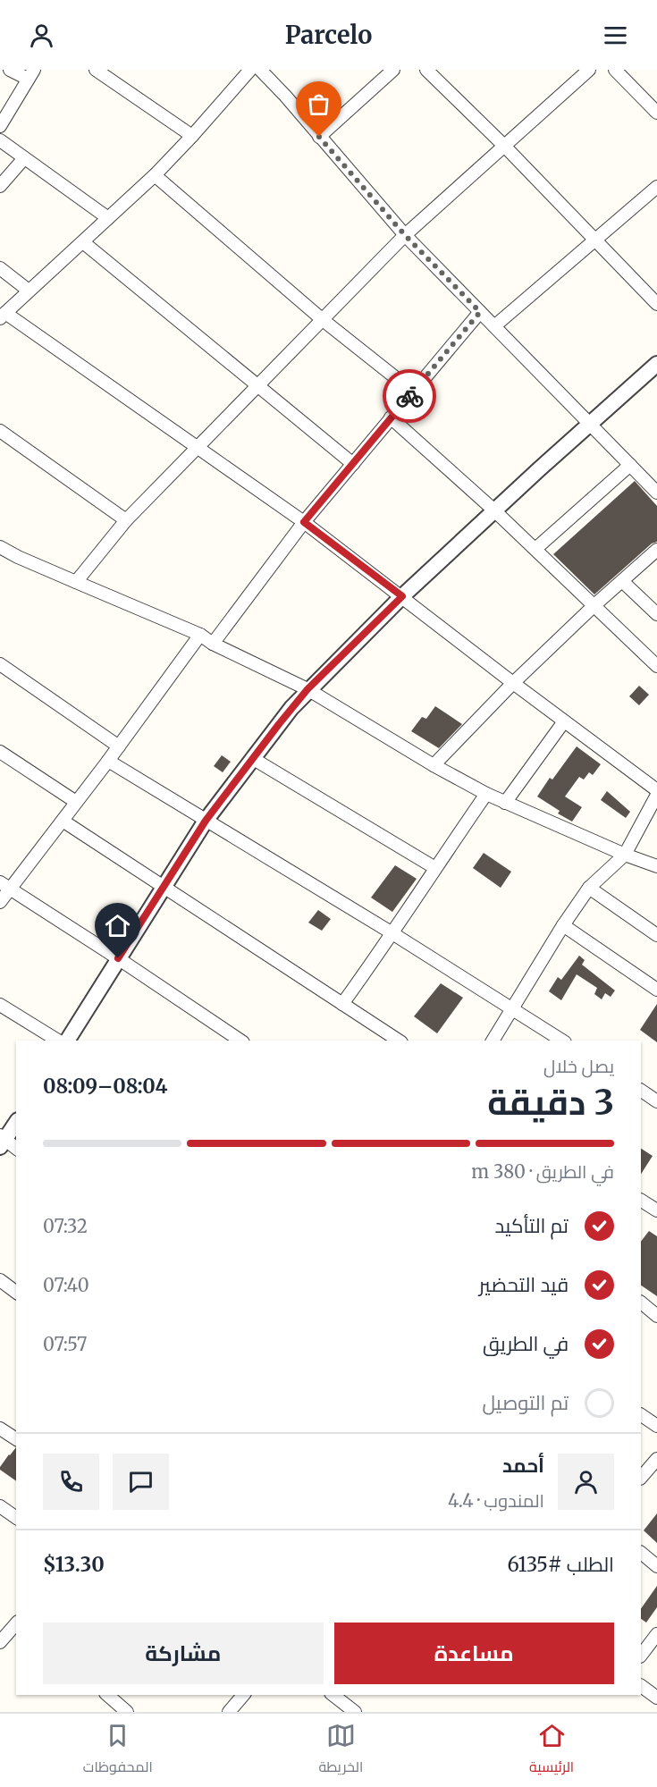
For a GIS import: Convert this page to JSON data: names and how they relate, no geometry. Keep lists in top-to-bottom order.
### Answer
{
  "page": {
    "header": "Parcelo",
    "heading": ["3 دقيقة", "يصل خلال", "08:04–08:09"],
    "panel": [
      "أحمد",
      "المندوب · 4.4",
      "الطلب #6135",
      "$13.30"
    ],
    "bar": "في الطريق · 380 m",
    "list": [
      ["تم التأكيد", "07:32"],
      ["قيد التحضير", "07:40"],
      ["في الطريق", "07:57"],
      "تم التوصيل"
    ],
    "buttons": ["مساعدة", "مشاركة"],
    "tabs": ["الرئيسية", "الخريطة", "المحفوظات"]
  }
}
